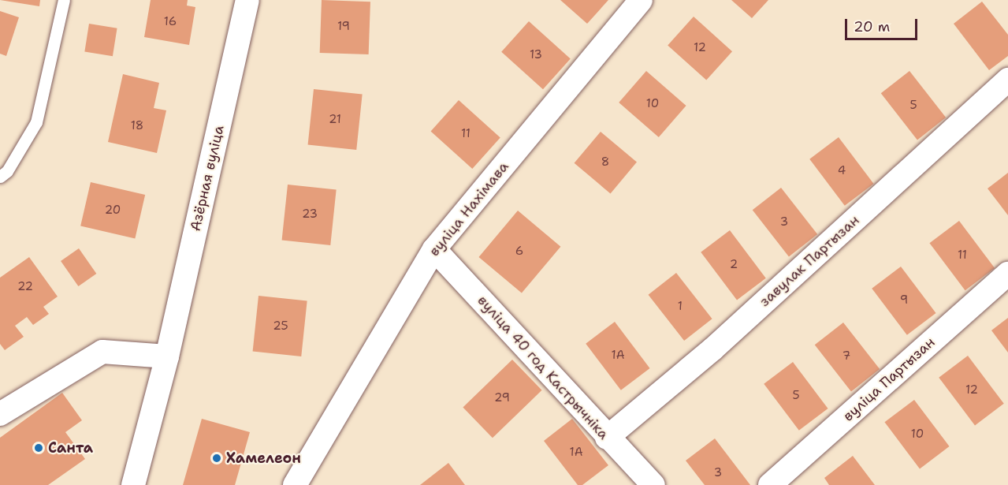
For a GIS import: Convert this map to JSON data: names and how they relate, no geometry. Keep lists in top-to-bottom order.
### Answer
{
  "streets": {
    "street": [
      "Азёрная вуліца",
      "вуліца Нахімава",
      "завулак Партызан",
      "вуліца 40 год Кастрычніка",
      "вуліца Партызан"
    ]
  },
  "crossings": [
    ["вуліца Нахімава", "вуліца 40 год Кастрычніка"],
    ["завулак Партызан", "вуліца 40 год Кастрычніка"]
  ],
  "places": ["Санта", "Хамелеон"],
  "house_numbers": [
    "16",
    "19",
    "12",
    "13",
    "10",
    "5",
    "21",
    "18",
    "11",
    "8",
    "4",
    "20",
    "23",
    "3",
    "6",
    "11",
    "2",
    "22",
    "9",
    "1",
    "25",
    "1А",
    "7",
    "12",
    "5",
    "29",
    "10",
    "1А",
    "3"
  ],
  "scale_bar": "20 m"
}
